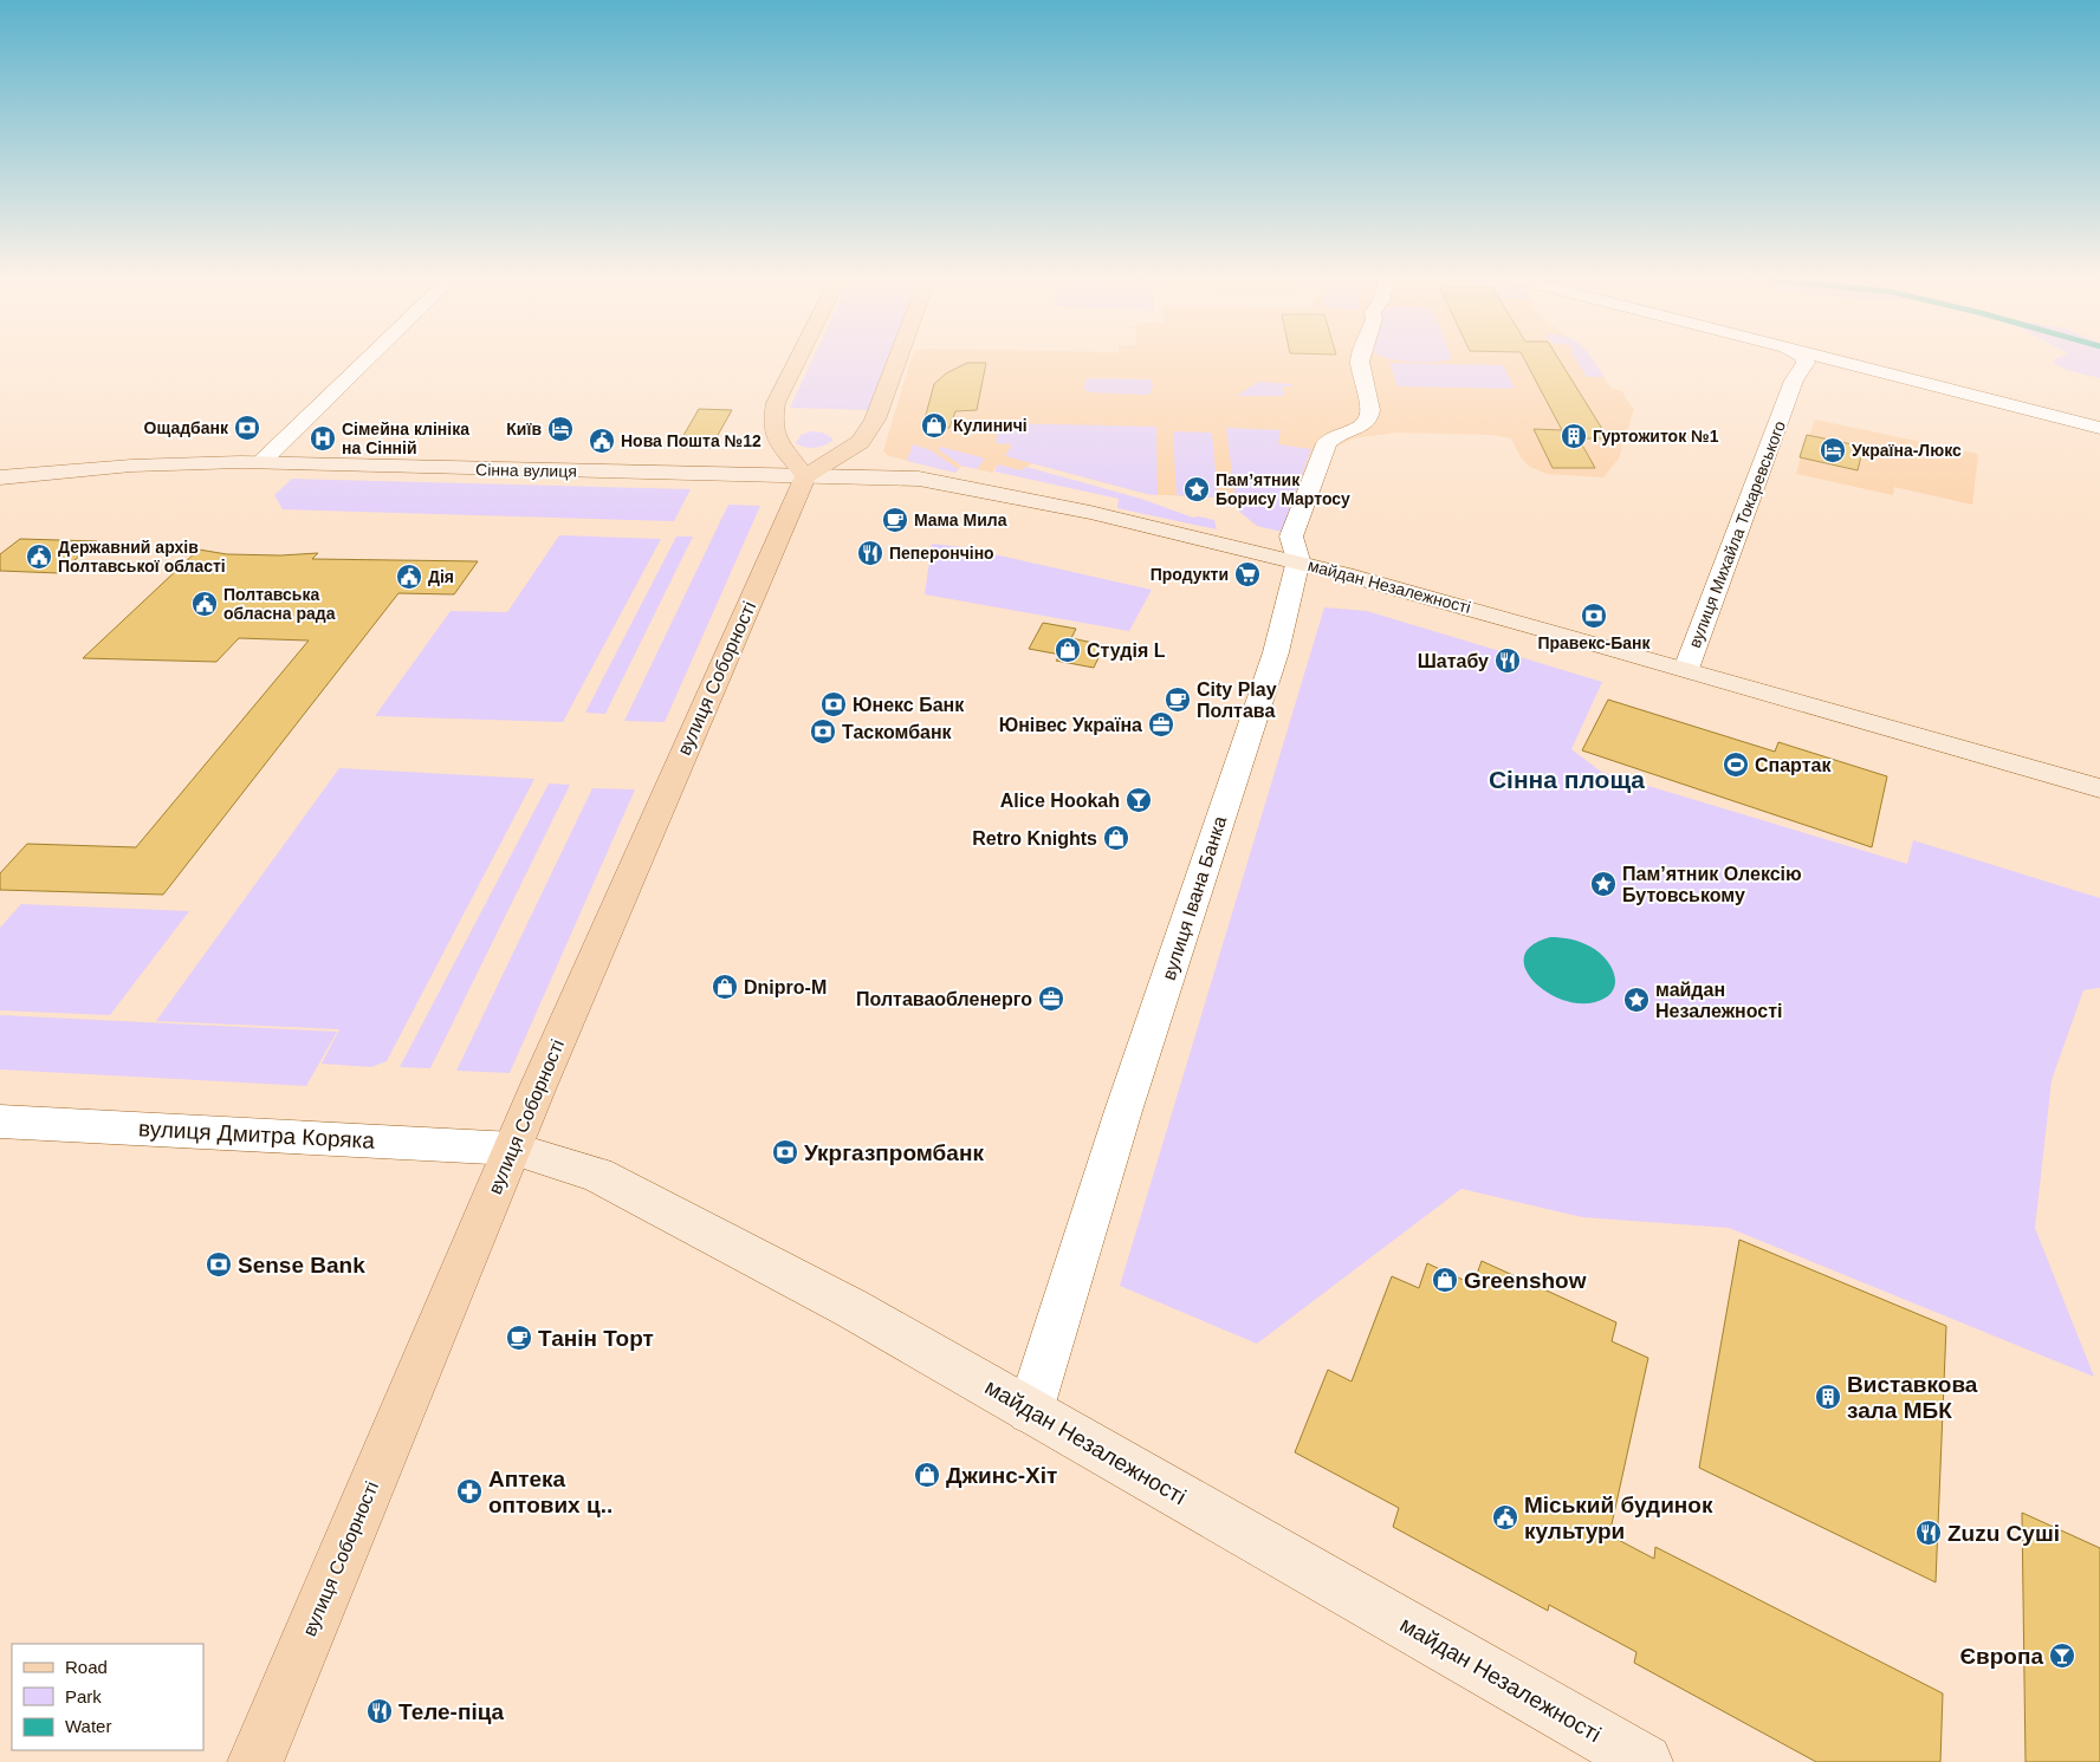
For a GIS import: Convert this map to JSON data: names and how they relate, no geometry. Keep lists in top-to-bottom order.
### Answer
{
  "streets": {
    "main road": ["Сінна вулиця", "майдан Незалежності", "вулиця Соборності"],
    "street": ["вулиця Михайла Токаревського", "вулиця Івана Банка", "вулиця Дмитра Коряка"]
  },
  "crossings": [
    ["Сінна вулиця", "майдан Незалежності"],
    ["Сінна вулиця", "вулиця Соборності"],
    ["вулиця Михайла Токаревського", "майдан Незалежності"],
    ["майдан Незалежності", "вулиця Соборності"],
    ["майдан Незалежності", "вулиця Івана Банка"],
    ["майдан Незалежності", "вулиця Дмитра Коряка"],
    ["вулиця Соборності", "вулиця Дмитра Коряка"]
  ],
  "districts": ["Сінна площа"],
  "places": {
    "shop": [
      "Кулиничі",
      "Студія L",
      "Retro Knights",
      "Dnipro-M",
      "Greenshow",
      "Джинс-Хіт"
    ],
    "bank": [
      "Ощадбанк",
      "Правекс-Банк",
      "Юнекс Банк",
      "Таскомбанк",
      "Укргазпромбанк",
      "Sense Bank"
    ],
    "hotel": ["Київ", "Україна-Люкс"],
    "building": ["Гуртожиток №1", "Виставкова зала МБК"],
    "hospital": ["Сімейна клініка на Сінній"],
    "public building": [
      "Нова Пошта №12",
      "Державний архів Полтавської області",
      "Дія",
      "Полтавська обласна рада",
      "Міський будинок культури"
    ],
    "place": ["Пам’ятник Борису Мартосу", "Пам’ятник Олексію Бутовському", "майдан Незалежності"],
    "cafe": ["Мама Мила", "City Play Полтава", "Танін Торт"],
    "restaurant": [
      "Пеперончіно",
      "Шатабу",
      "Zuzu Суші",
      "Теле-піца"
    ],
    "supermarket": ["Продукти"],
    "office": ["Юнівес Україна", "Полтаваобленерго"],
    "sports": ["Спартак"],
    "bar": ["Alice Hookah", "Європа"],
    "pharmacy": ["Аптека оптових ц.."]
  },
  "legend": ["Road", "Park", "Water"]
}
